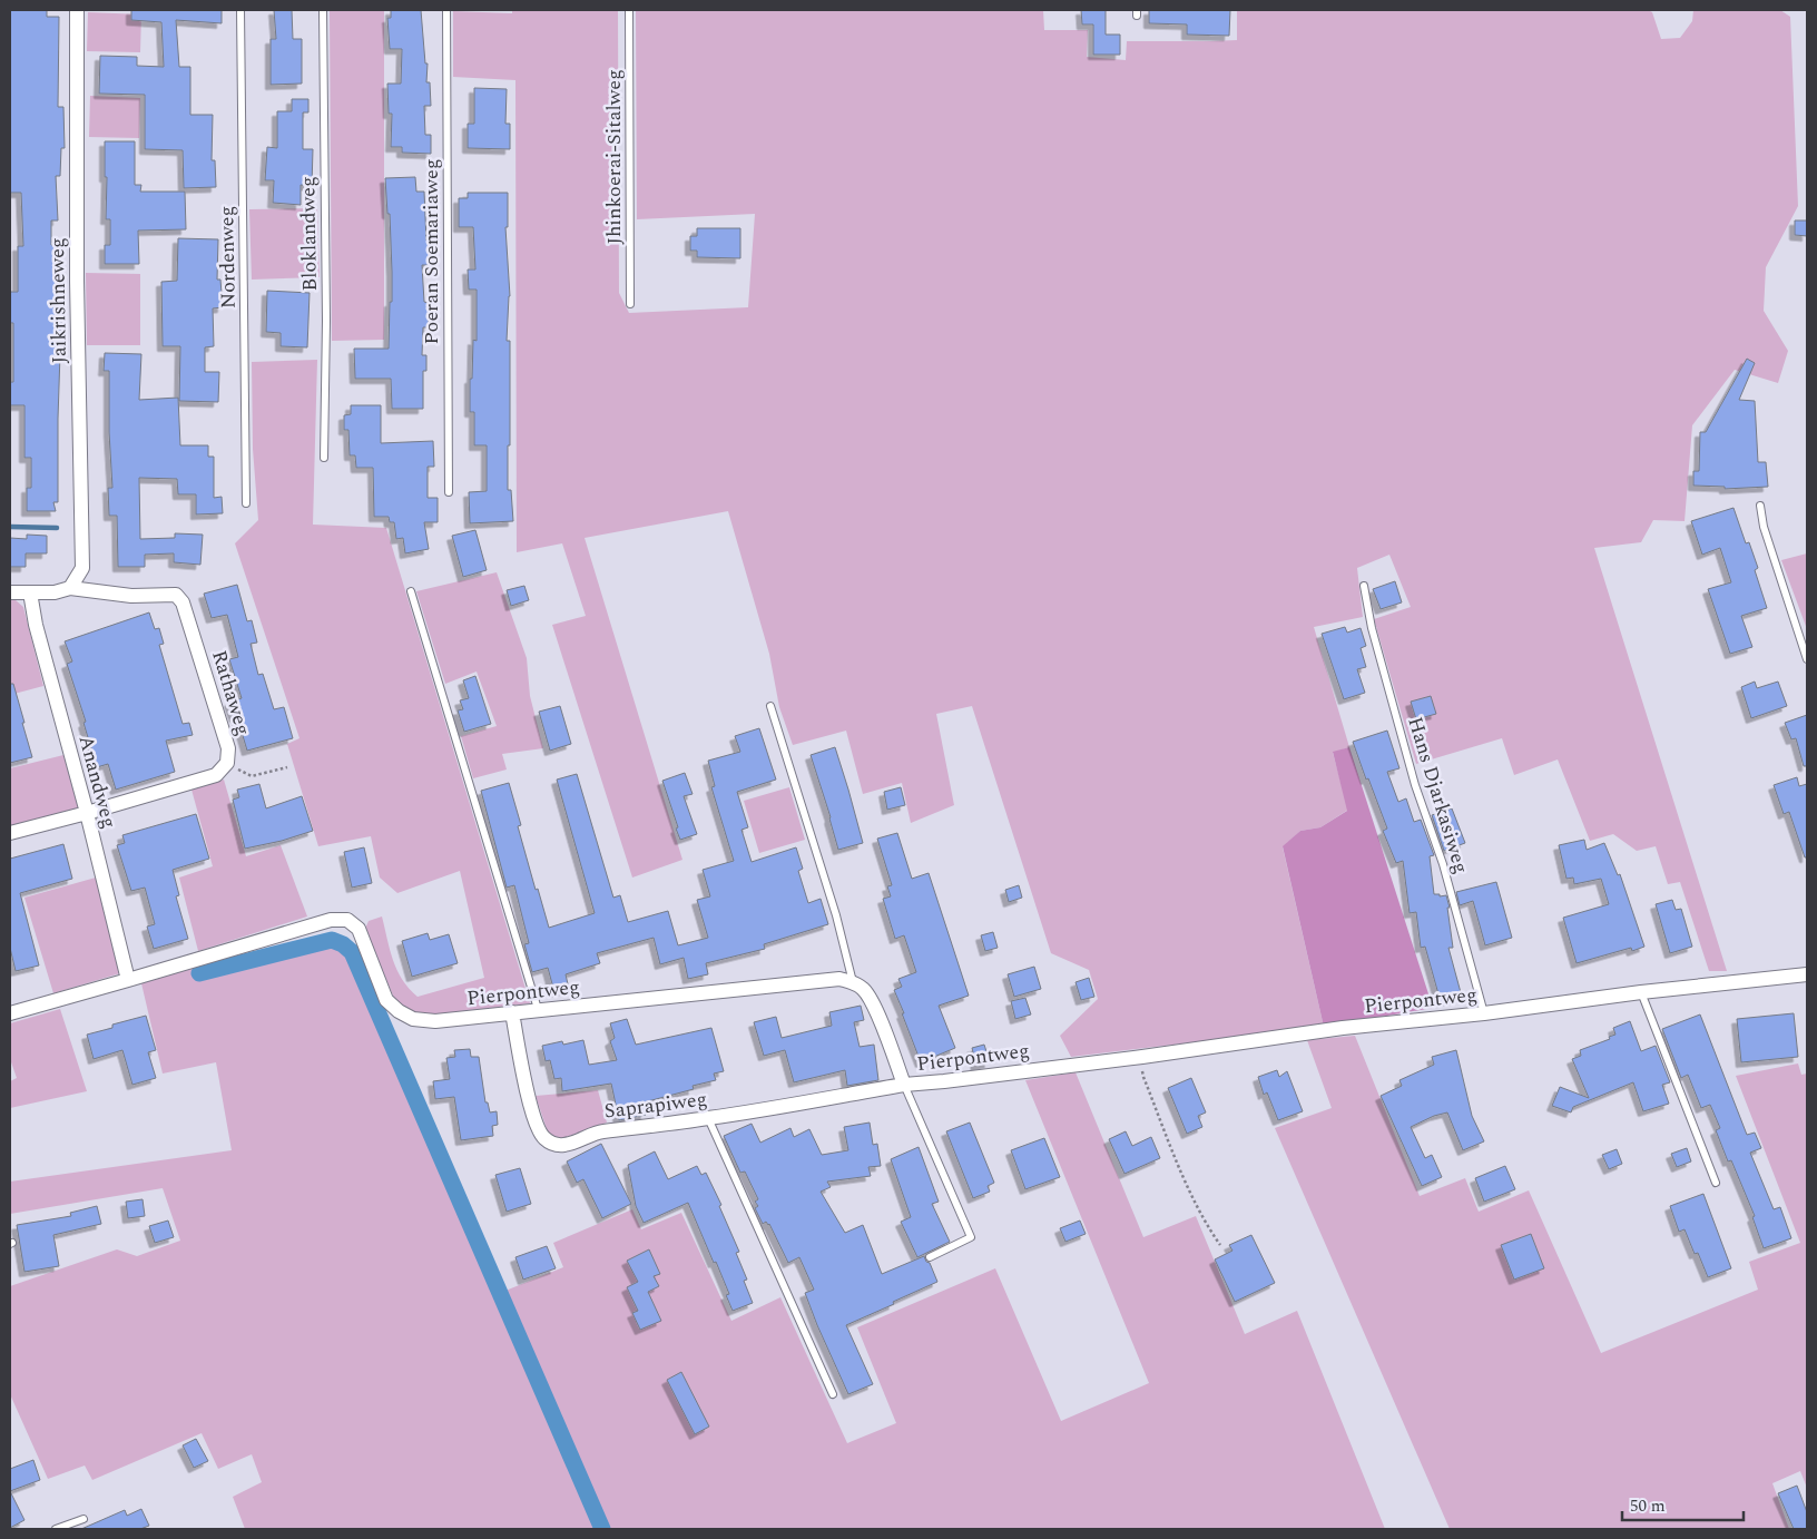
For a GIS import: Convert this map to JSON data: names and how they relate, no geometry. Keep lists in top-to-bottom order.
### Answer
{
  "streets": {
    "street": [
      "Jaikrishneweg",
      "Rathaweg",
      "Anandweg",
      "Pierpontweg",
      "Saprapiweg"
    ],
    "lane": [
      "Jhinkoerai-Sitalweg",
      "Bloklandweg",
      "Poeran Soemariaweg",
      "Nordenweg",
      "Hans Djarkasiweg"
    ]
  },
  "crossings": [
    ["Jaikrishneweg", "Rathaweg"],
    ["Rathaweg", "Anandweg"],
    ["Anandweg", "Pierpontweg"],
    ["Hans Djarkasiweg", "Pierpontweg"],
    ["Pierpontweg", "Saprapiweg"]
  ],
  "scale_bar": "50 m"
}
